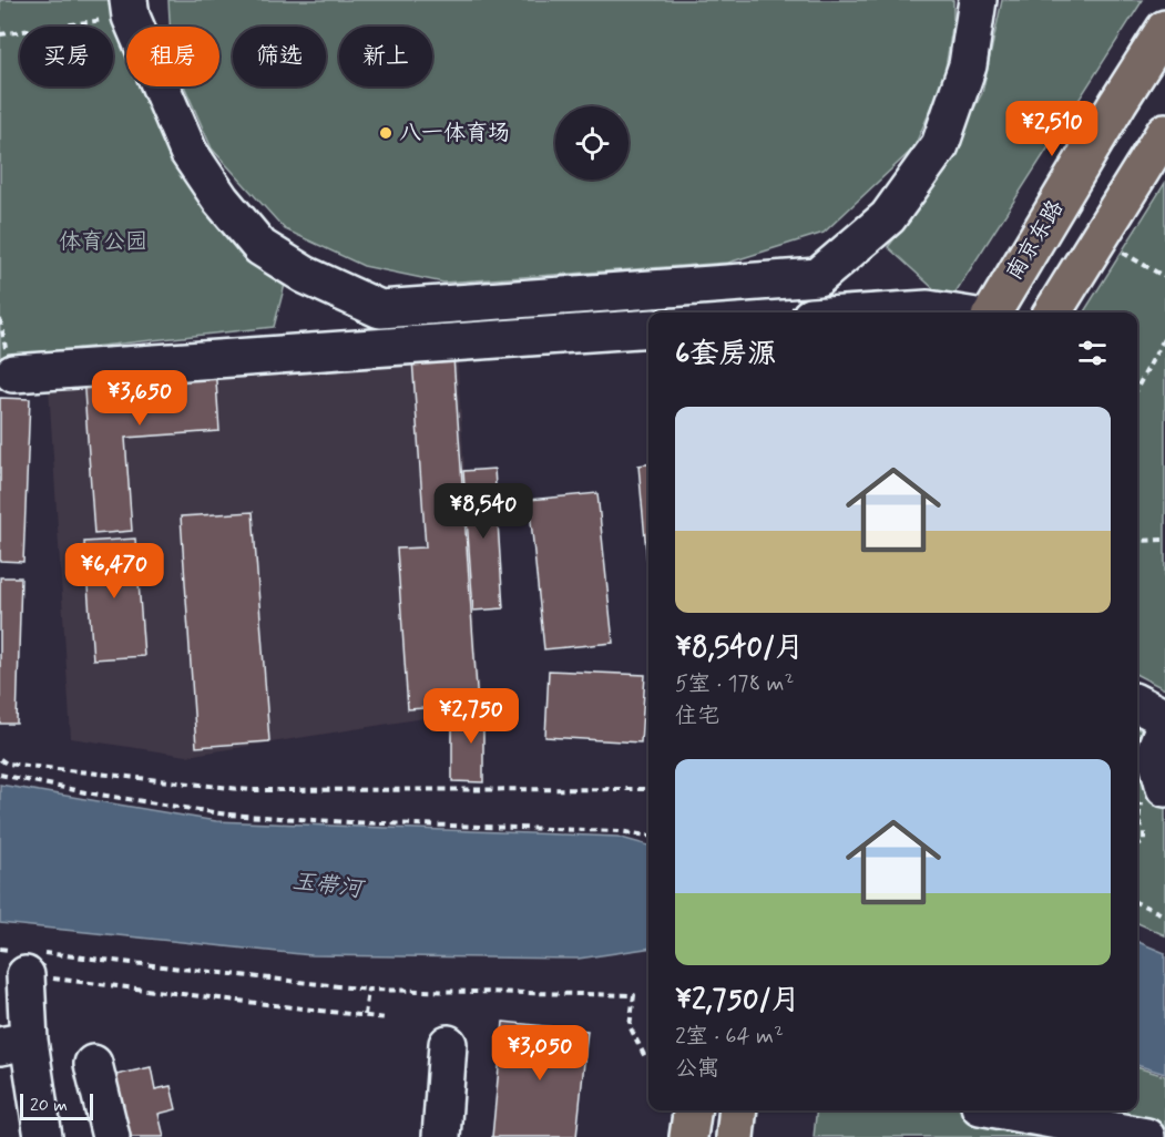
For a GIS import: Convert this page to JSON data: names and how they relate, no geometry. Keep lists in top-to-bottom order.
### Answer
{
  "streets": {
    "main road": ["南京东路"]
  },
  "water": ["玉带河"],
  "parks": ["体育公园"],
  "places": ["八一体育场"],
  "scale_bar": "20 m",
  "page": {
    "chip": [
      "买房",
      "租房",
      "筛选",
      "新上"
    ],
    "price": [
      "¥2,510",
      "¥3,650",
      "¥8,540",
      "¥6,470",
      "¥2,750",
      "¥3,050"
    ],
    "heading": "6套房源",
    "list": [
      {
        "name": "¥8,540/月",
        "note": "5室 · 178 m² · 住宅"
      },
      {
        "name": "¥2,750/月",
        "note": "2室 · 64 m² · 公寓"
      }
    ],
    "scale": "20 m"
  }
}
